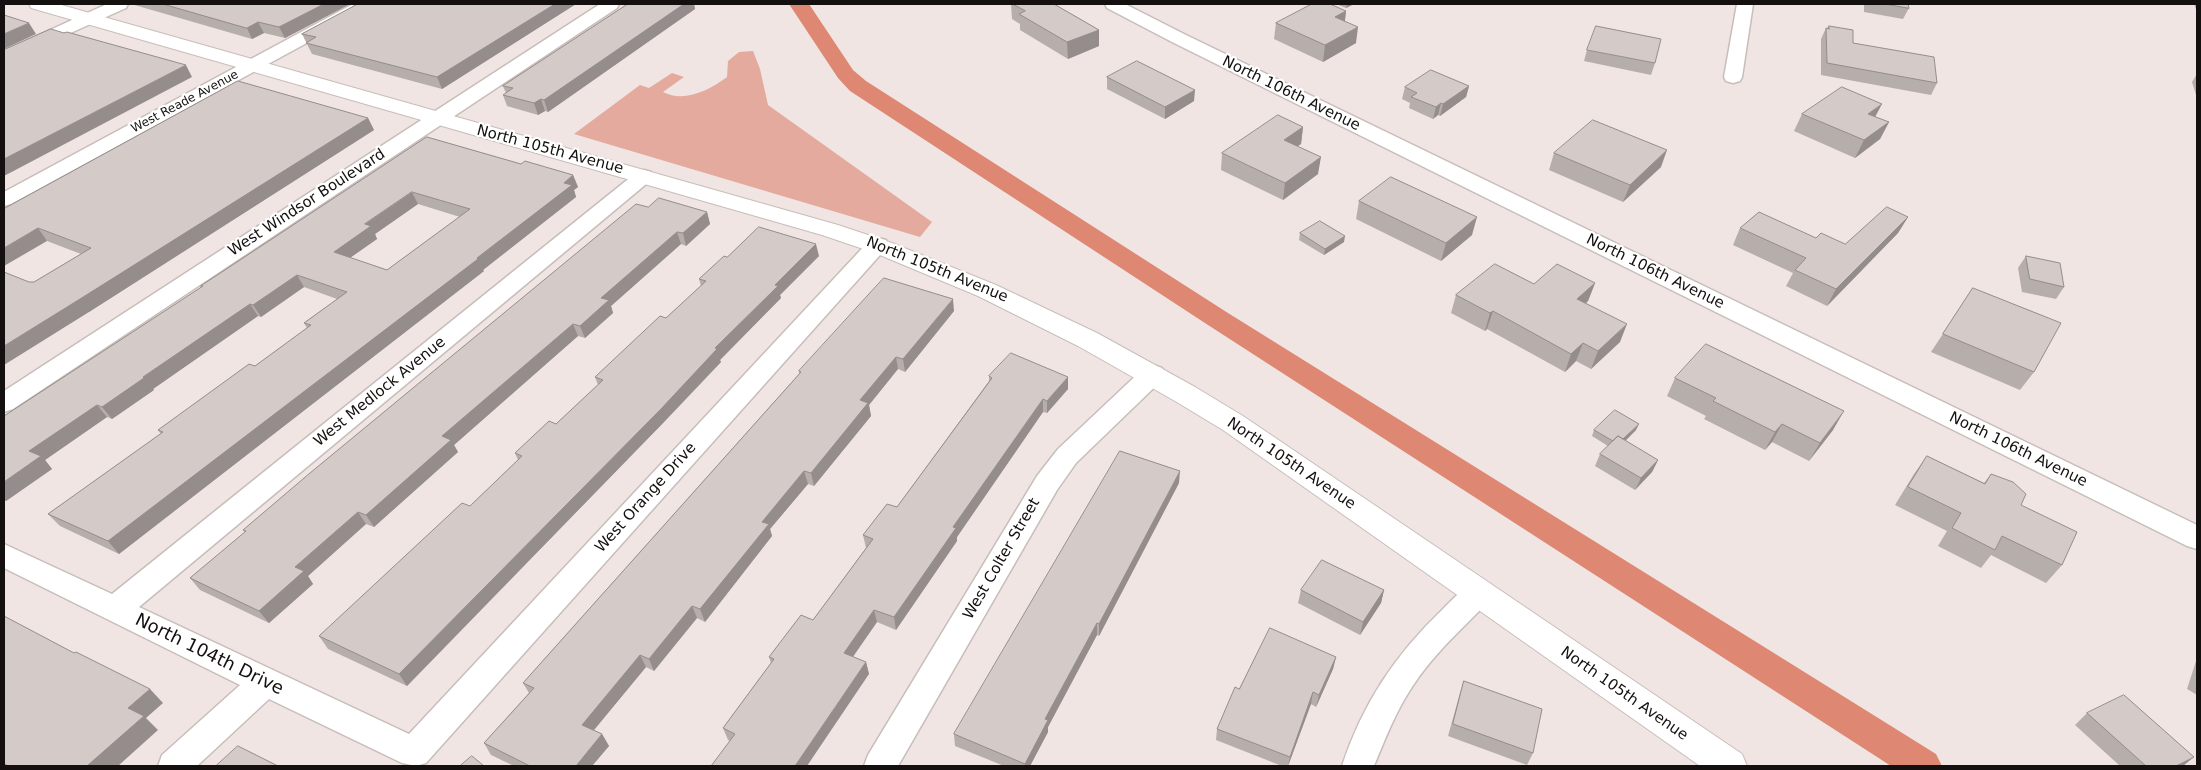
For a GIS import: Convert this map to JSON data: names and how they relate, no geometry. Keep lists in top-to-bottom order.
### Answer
{
  "streets": {
    "street": [
      "North 106th Avenue",
      "West Reade Avenue",
      "North 105th Avenue",
      "West Windsor Boulevard",
      "West Medlock Avenue",
      "West Orange Drive",
      "West Colter Street",
      "North 104th Drive"
    ]
  },
  "crossings": [
    ["West Reade Avenue", "North 105th Avenue"],
    ["North 105th Avenue", "West Windsor Boulevard"],
    ["North 105th Avenue", "West Medlock Avenue"],
    ["North 105th Avenue", "West Orange Drive"],
    ["North 105th Avenue", "West Colter Street"],
    ["West Medlock Avenue", "North 104th Drive"],
    ["West Orange Drive", "North 104th Drive"]
  ]
}
